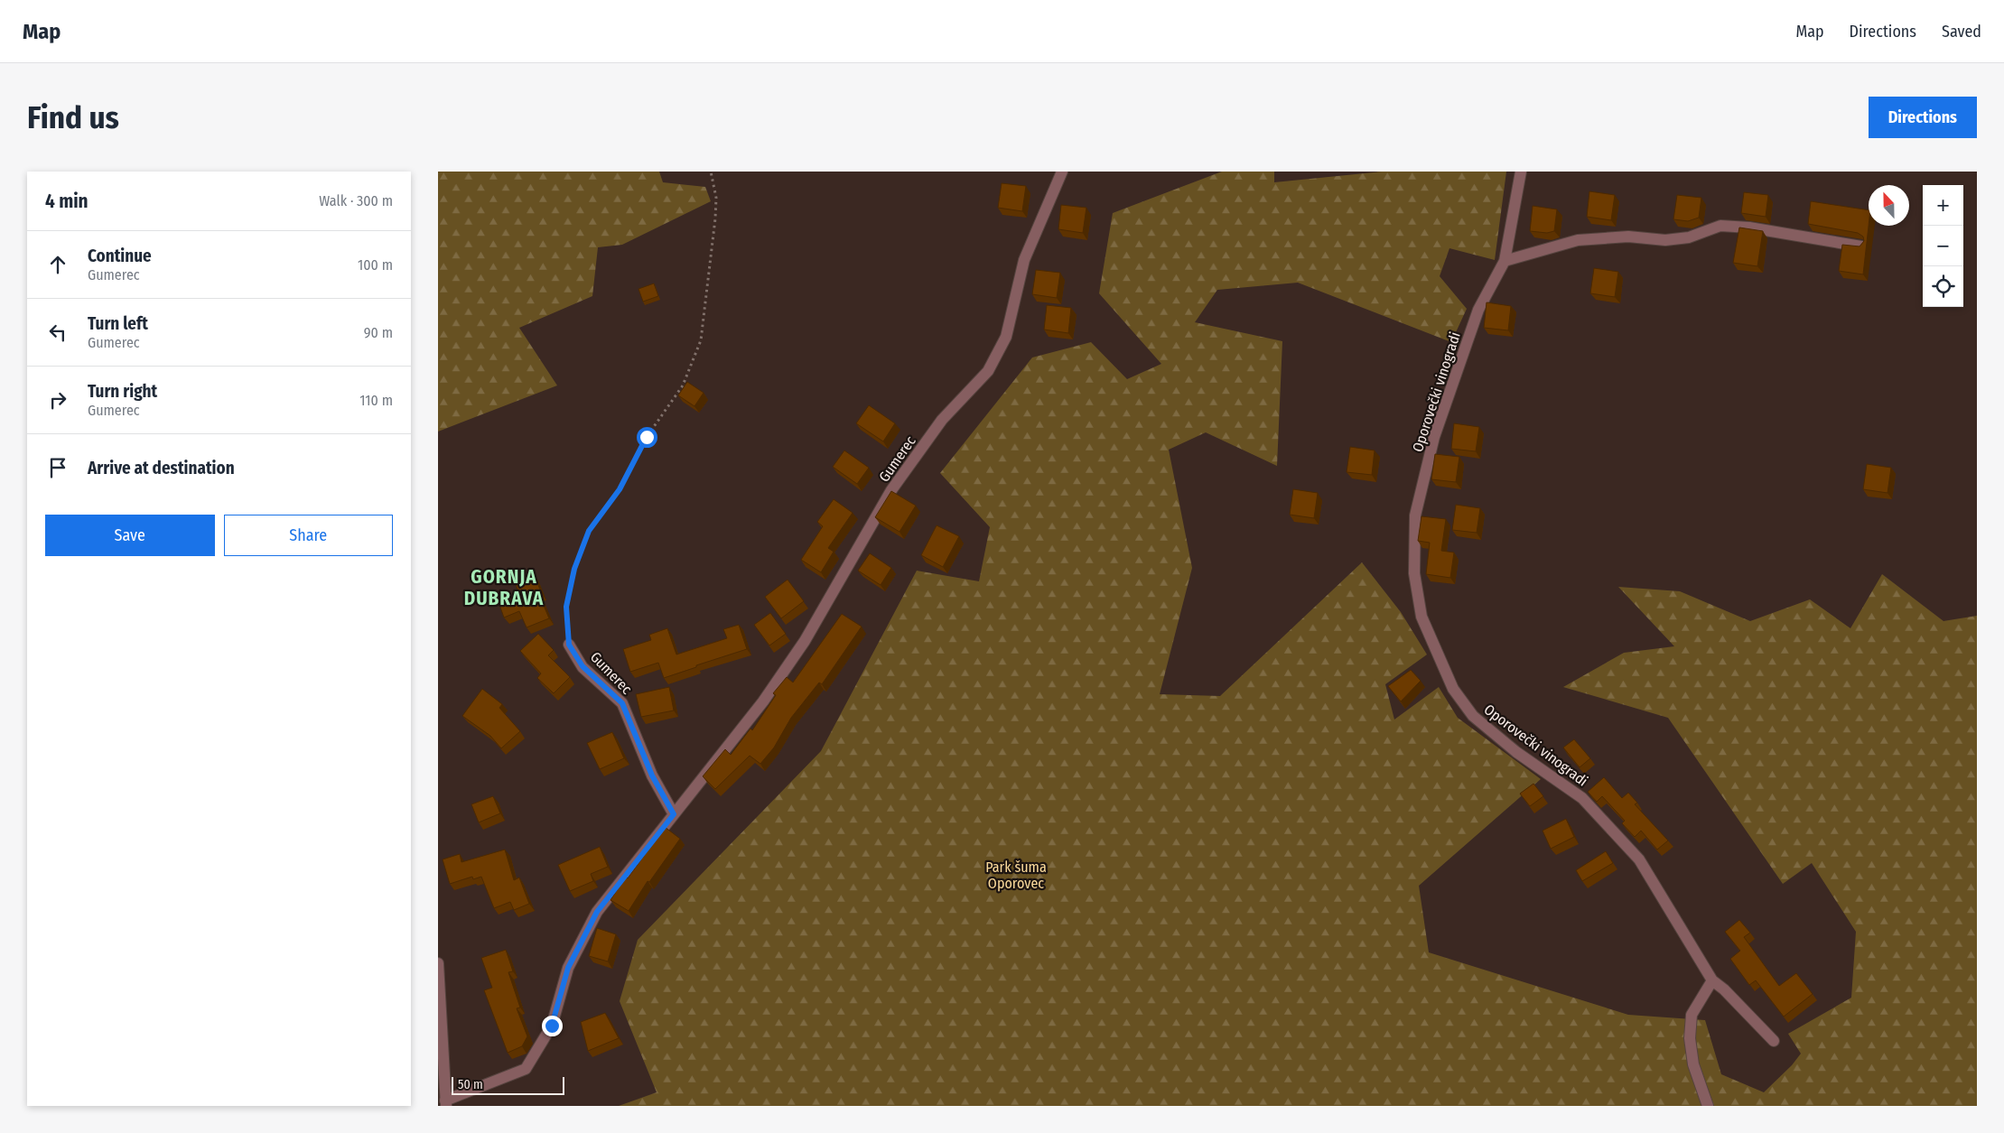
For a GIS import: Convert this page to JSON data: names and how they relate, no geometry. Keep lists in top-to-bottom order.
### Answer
{
  "streets": {
    "street": ["Oporovečki vinogradi", "Gumerec"]
  },
  "districts": ["GORNJA DUBRAVA"],
  "parks": ["Park šuma Oporovec"],
  "scale_bar": "50 m",
  "north": "top",
  "page": {
    "header": "Map",
    "nav": ["Map", "Directions", "Saved"],
    "buttons": [
      "Directions",
      ["Save", "Share"]
    ],
    "title": "Find us",
    "heading": ["4 min", "Walk · 300 m"],
    "map_buttons": ["+", "−"],
    "list": [
      ["Continue", "Gumerec", "100 m"],
      ["Turn left", "Gumerec", "90 m"],
      ["Turn right", "Gumerec", "110 m"],
      "Arrive at destination"
    ],
    "scale": "50 m"
  }
}
